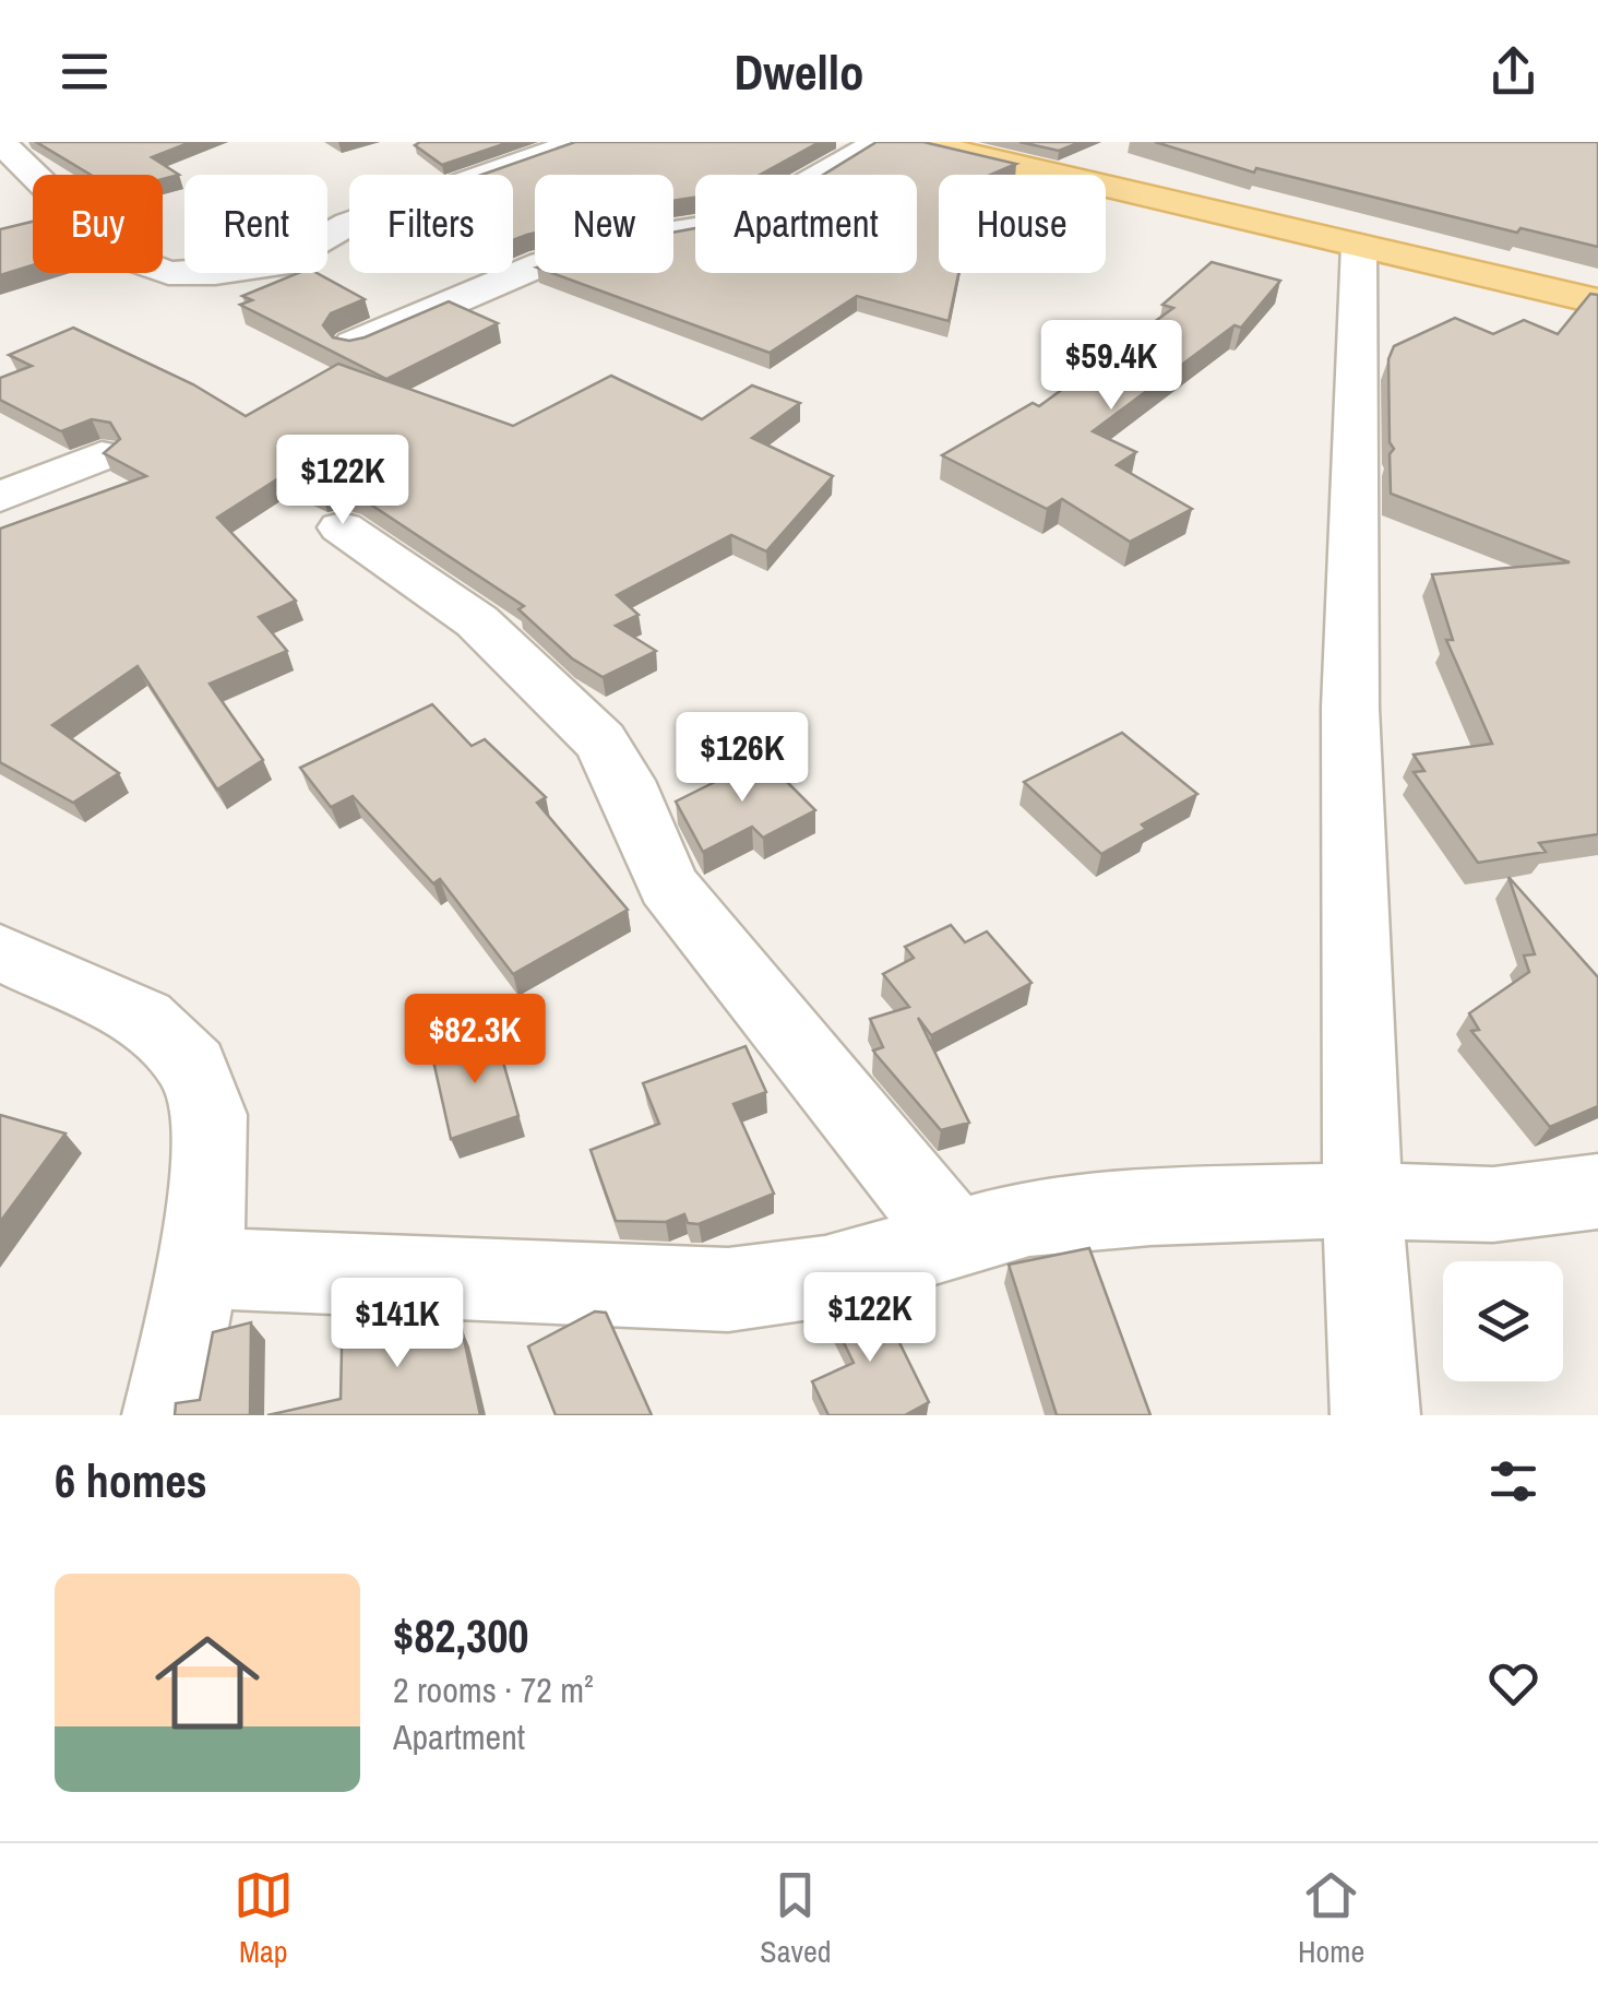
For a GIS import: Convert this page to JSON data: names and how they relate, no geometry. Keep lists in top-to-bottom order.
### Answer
{
  "page": {
    "header": "Dwello",
    "chip": [
      "Buy",
      "Rent",
      "Filters",
      "New",
      "Apartment",
      "House"
    ],
    "price": [
      "$59.4K",
      "$122K",
      "$126K",
      "$82.3K",
      "$122K",
      "$141K"
    ],
    "heading": "6 homes",
    "list": [
      {
        "name": "$82,300",
        "note": "2 rooms · 72 m² · Apartment"
      }
    ],
    "tabs": ["Map", "Saved", "Home"]
  }
}
